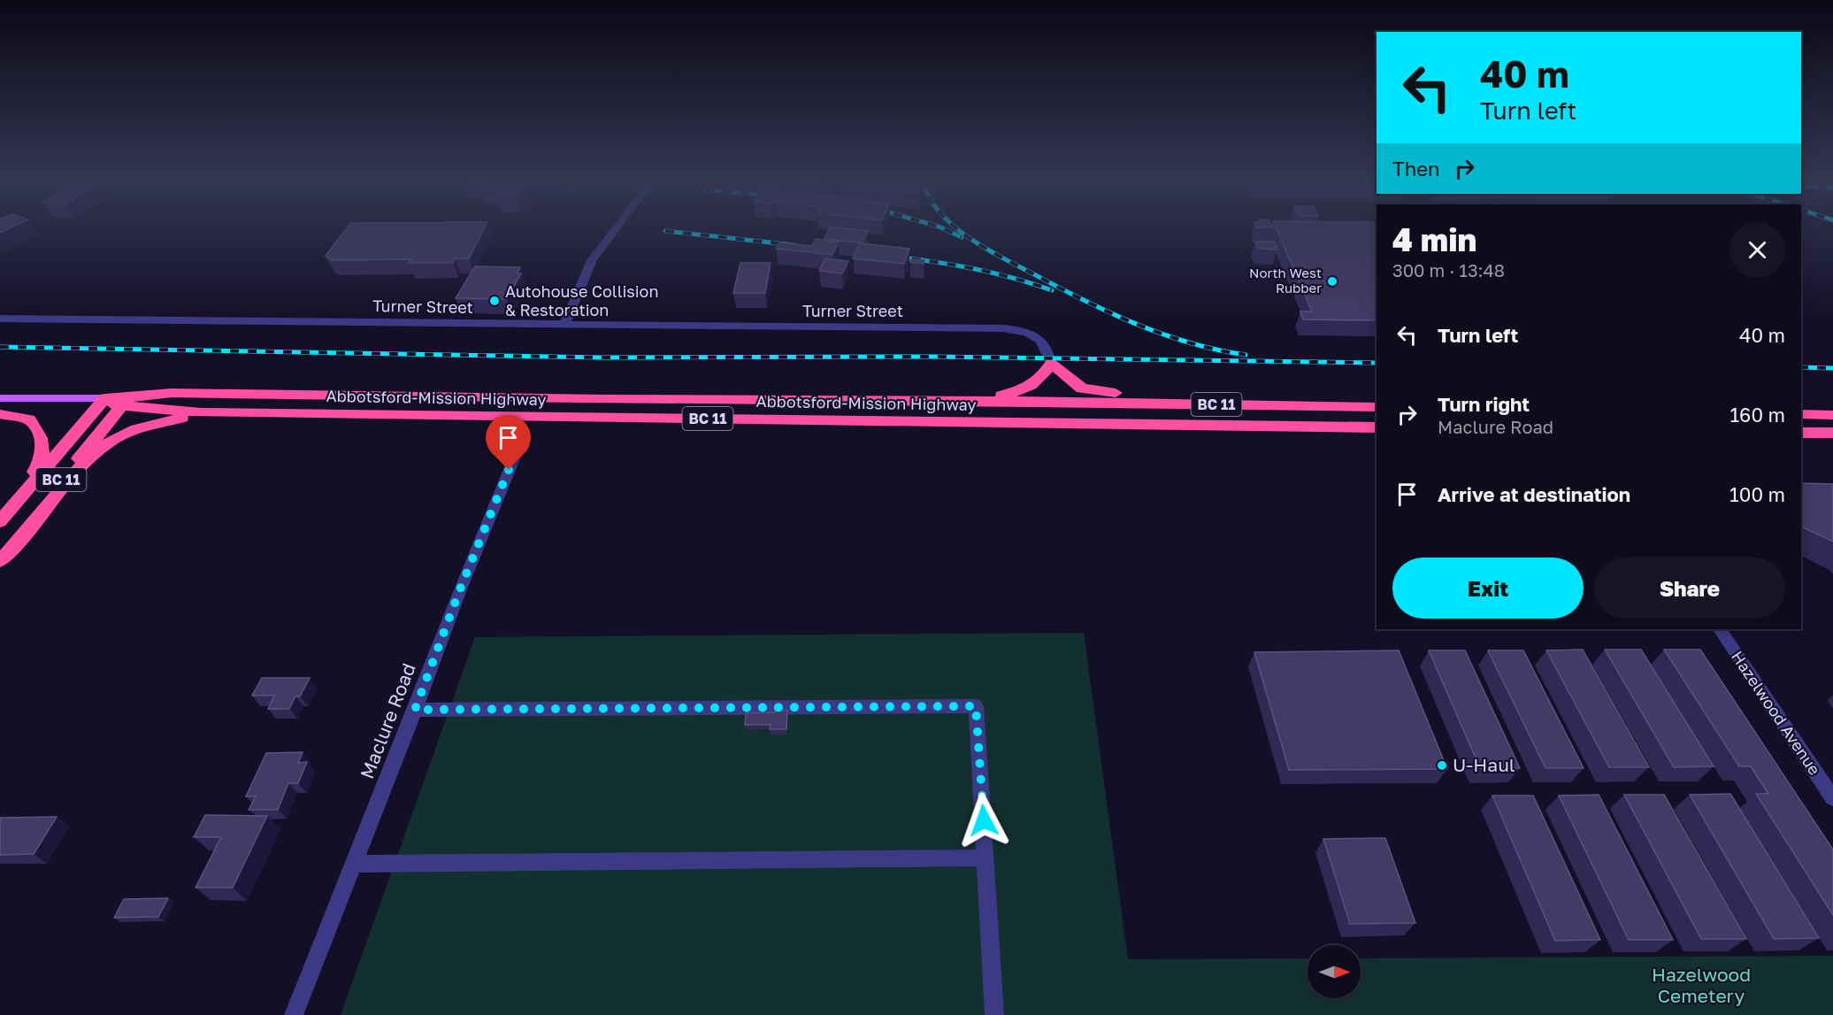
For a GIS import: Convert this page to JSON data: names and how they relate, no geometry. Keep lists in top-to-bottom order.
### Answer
{
  "streets": {
    "highway": ["Abbotsford-Mission Highway", "BC 11"],
    "street": ["Turner Street", "Hazelwood Avenue", "Maclure Road"]
  },
  "crossings": [
    ["Abbotsford-Mission Highway", "BC 11"]
  ],
  "parks": ["Hazelwood Cemetery"],
  "places": ["North West Rubber", "Autohouse Collision & Restoration", "U-Haul"],
  "north": "right",
  "page": {
    "turn": ["40 m", "Turn left"],
    "then": "Then",
    "heading": ["4 min", "300 m · 13:48"],
    "list": [
      {
        "name": "Turn left",
        "value": "40 m"
      },
      {
        "name": "Turn right",
        "note": "Maclure Road",
        "value": "160 m"
      },
      {
        "name": "Arrive at destination",
        "value": "100 m"
      }
    ],
    "buttons": ["Exit", "Share"]
  }
}
